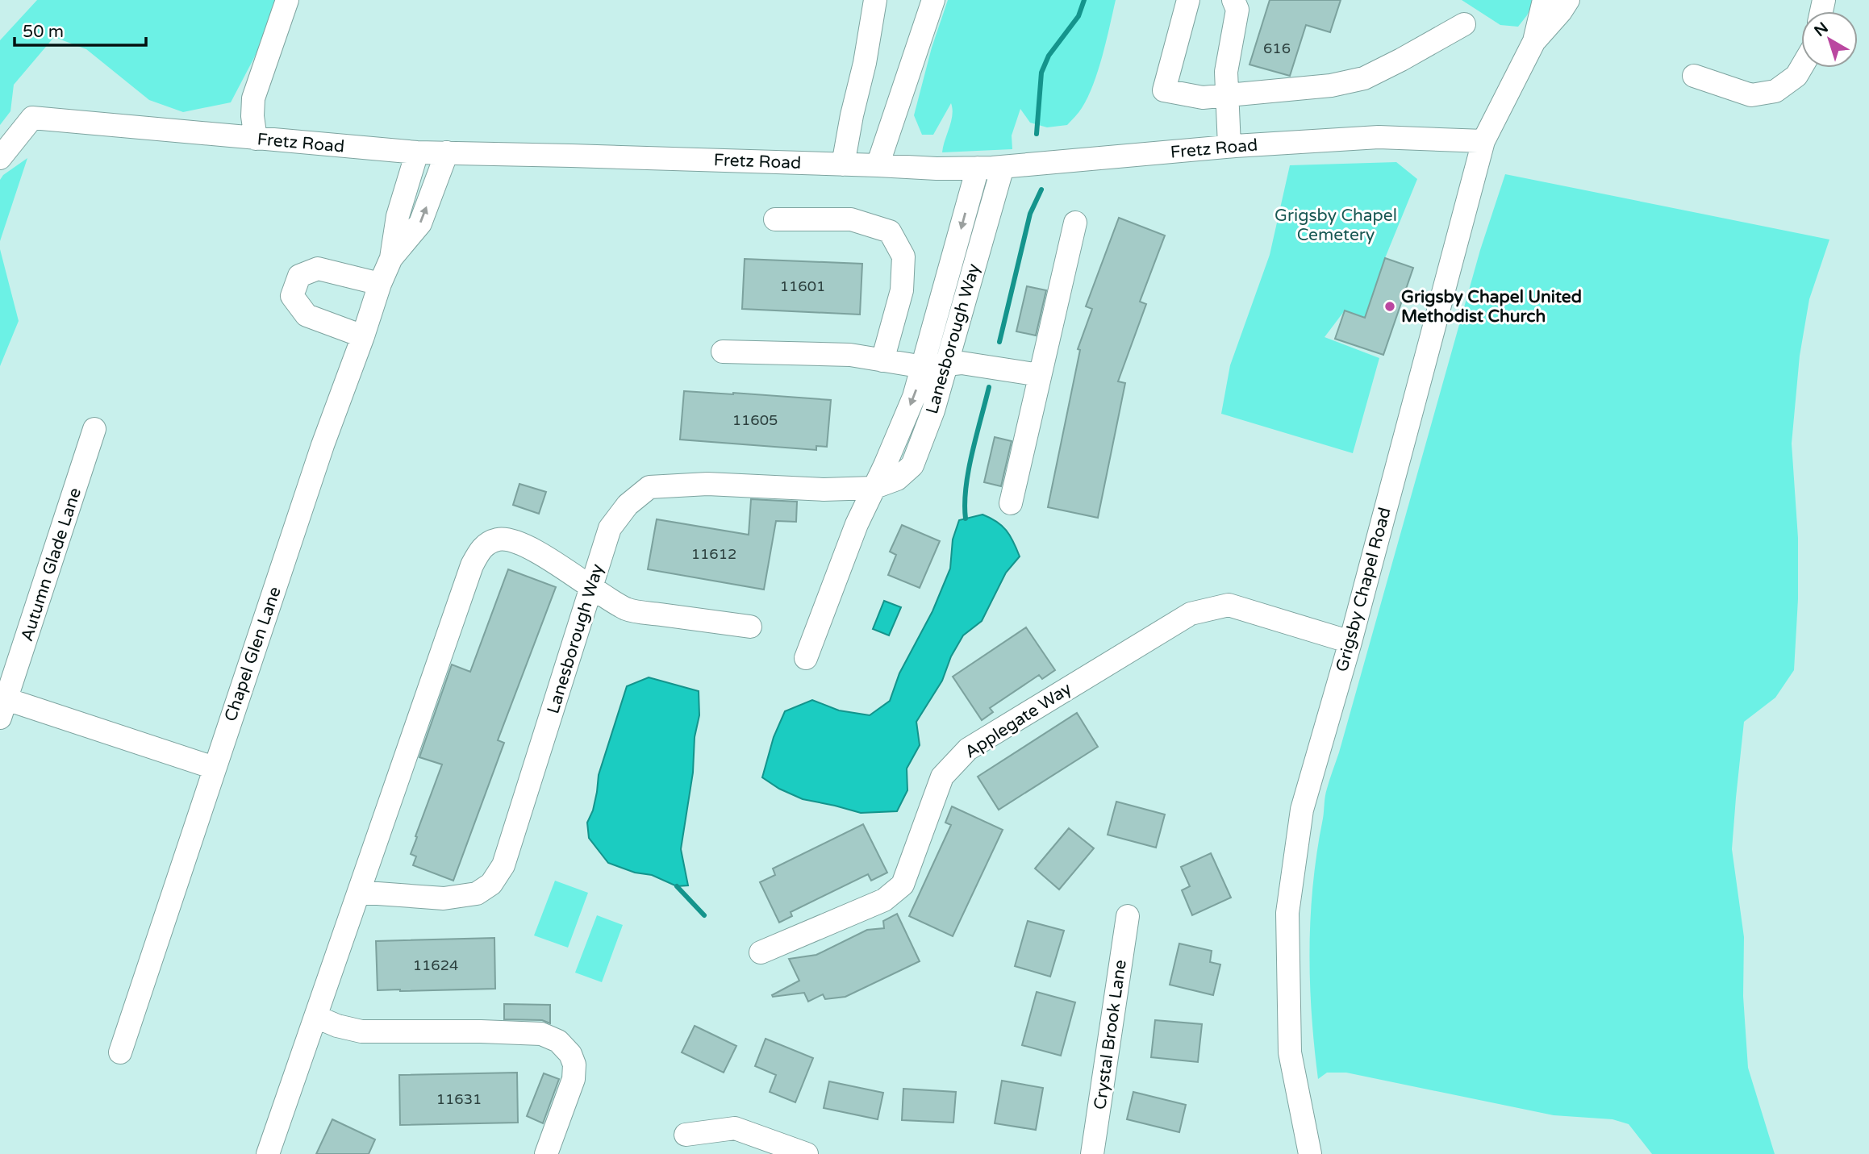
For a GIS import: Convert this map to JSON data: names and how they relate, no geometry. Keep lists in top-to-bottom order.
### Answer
{
  "streets": {
    "street": [
      "Fretz Road",
      "Lanesborough Way",
      "Autumn Glade Lane",
      "Grigsby Chapel Road",
      "Chapel Glen Lane",
      "Applegate Way",
      "Crystal Brook Lane"
    ]
  },
  "crossings": [
    ["Fretz Road", "Lanesborough Way"],
    ["Fretz Road", "Grigsby Chapel Road"],
    ["Fretz Road", "Chapel Glen Lane"],
    ["Autumn Glade Lane", "Chapel Glen Lane"],
    ["Grigsby Chapel Road", "Applegate Way"]
  ],
  "parks": ["Grigsby Chapel Cemetery"],
  "places": ["Grigsby Chapel United Methodist Church"],
  "house_numbers": [
    "616",
    "11601",
    "11605",
    "11612",
    "11624",
    "11631"
  ],
  "scale_bar": "50 m",
  "north": "top left"
}
